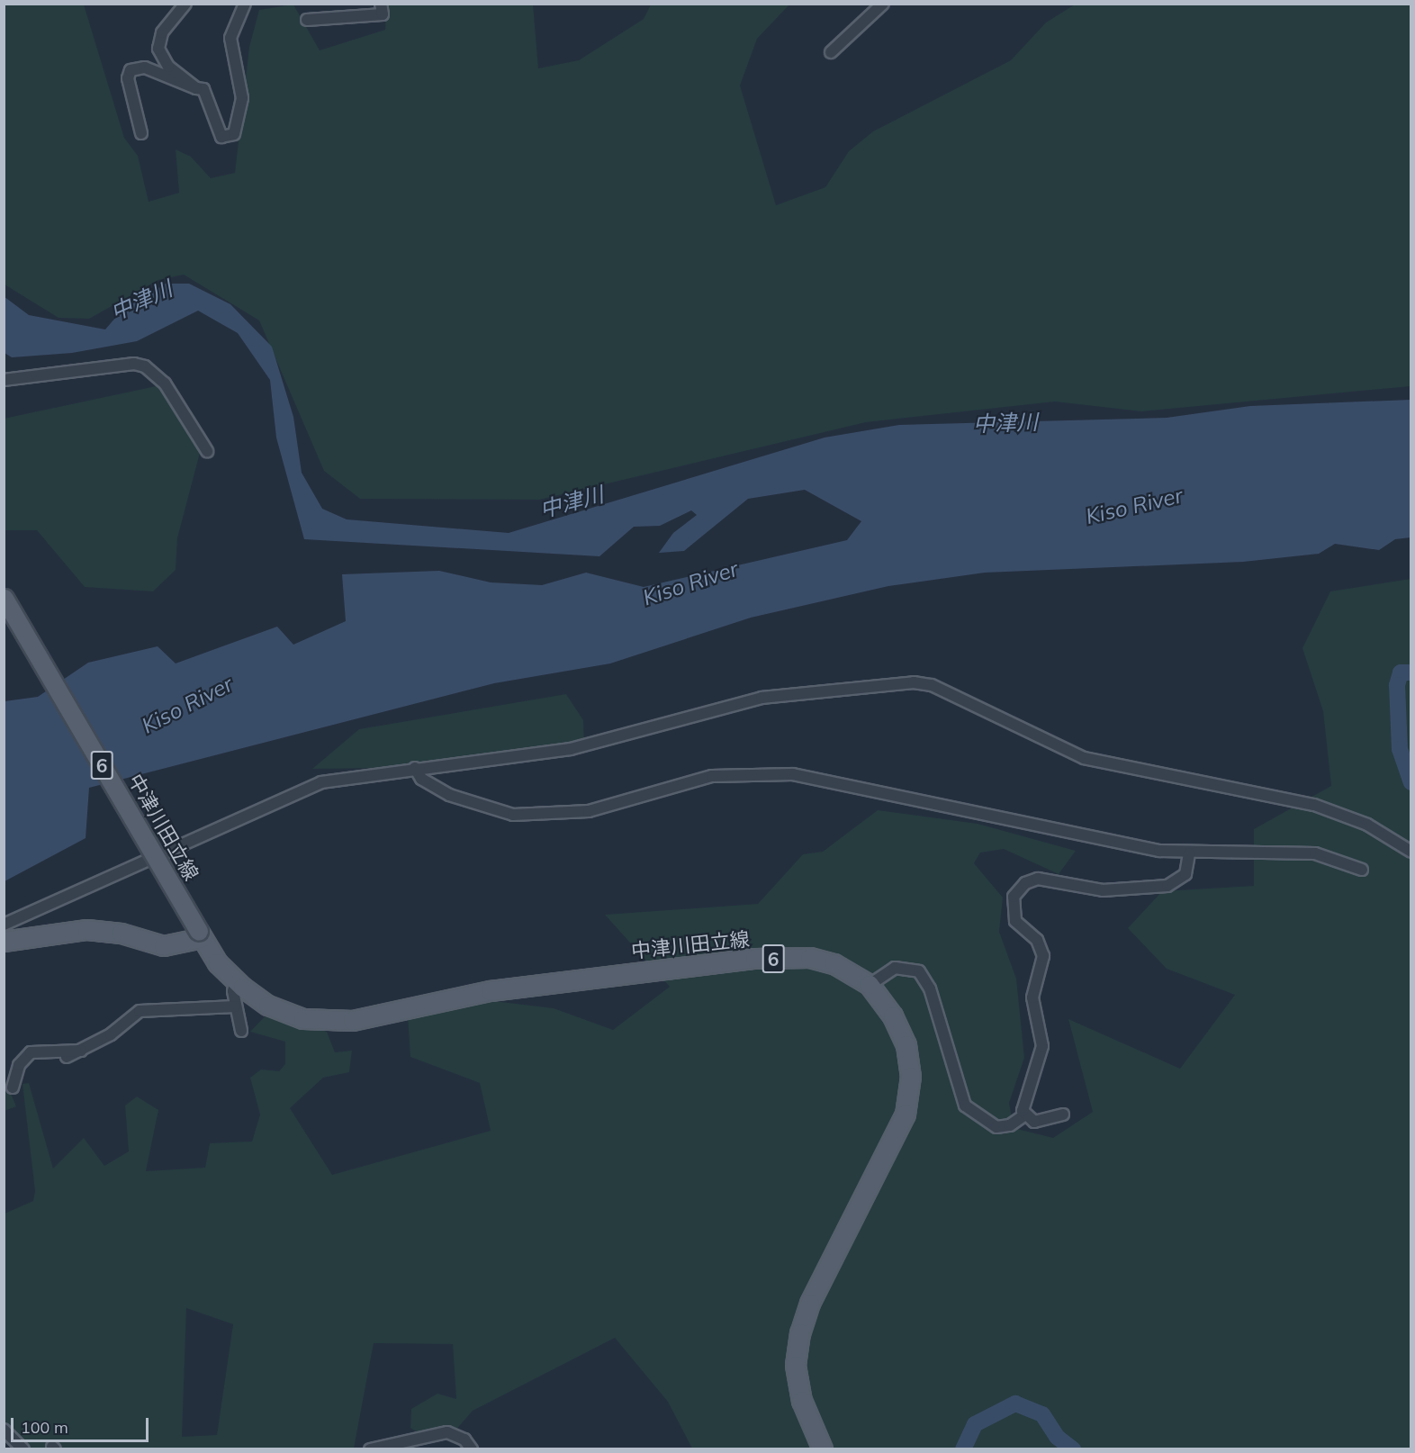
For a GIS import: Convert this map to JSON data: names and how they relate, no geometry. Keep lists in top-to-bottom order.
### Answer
{
  "streets": {
    "main road": ["6", "中津川田立線"]
  },
  "water": ["中津川", "Kiso River"],
  "scale_bar": "100 m"
}
